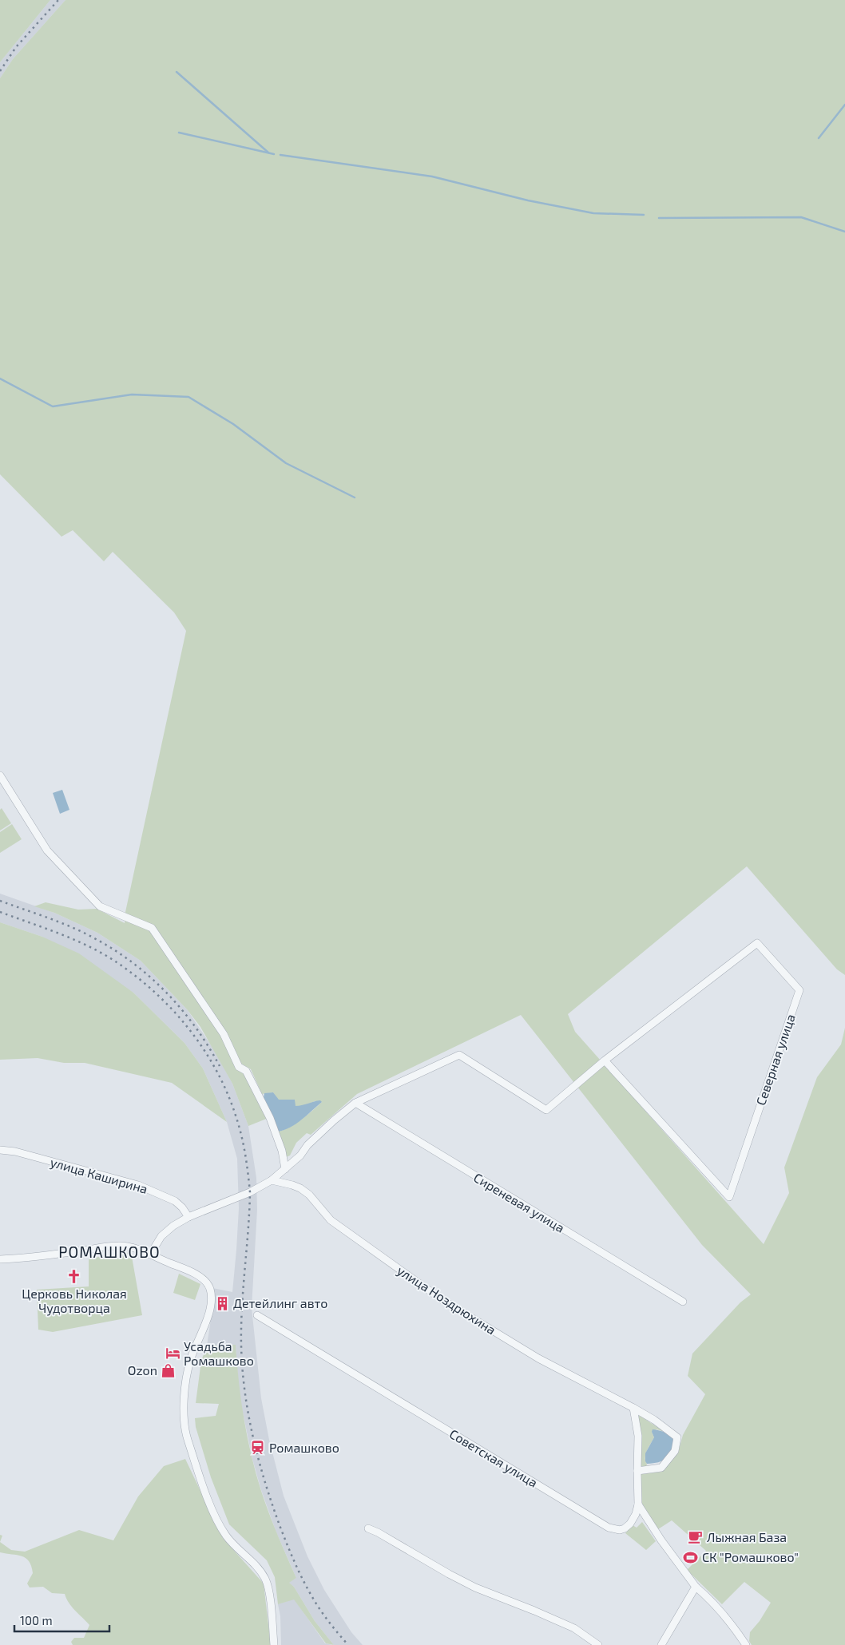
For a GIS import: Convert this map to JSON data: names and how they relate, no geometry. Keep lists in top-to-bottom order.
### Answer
{
  "streets": {
    "street": [
      "Северная улица",
      "улица Каширина",
      "Сиреневая улица",
      "улица Ноздрюхина",
      "Советская улица"
    ]
  },
  "crossings": [
    ["улица Ноздрюхина", "Советская улица"]
  ],
  "districts": ["РОМАШКОВО"],
  "places": {
    "church": ["Церковь Николая Чудотворца"],
    "building": ["Детейлинг авто"],
    "hotel": ["Усадьба Ромашково"],
    "shop": ["Ozon"],
    "station": ["Ромашково"],
    "cafe": ["Лыжная База"],
    "sports": ["СК \"Ромашково\""]
  },
  "scale_bar": "100 m"
}
